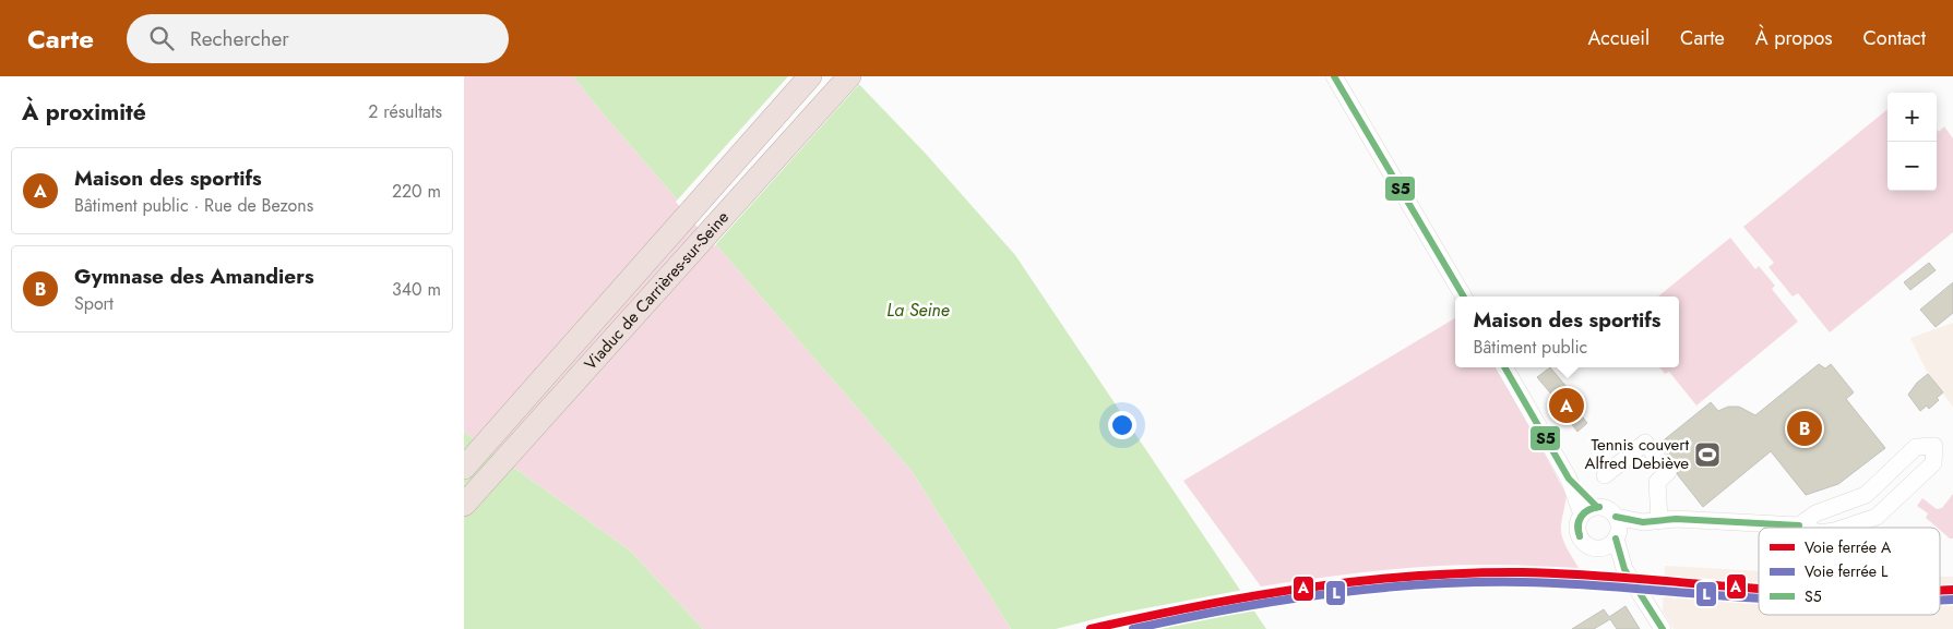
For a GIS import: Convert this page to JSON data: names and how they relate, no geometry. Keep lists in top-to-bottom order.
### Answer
{
  "streets": {
    "highway": ["Viaduc de Carrières-sur-Seine"]
  },
  "water": ["La Seine"],
  "places": {
    "sports": ["Tennis couvert Alfred Debiève"]
  },
  "lines": ["transit line S5", "rail line A", "rail line L"],
  "legend": ["Voie ferrée A", "Voie ferrée L", "S5"],
  "page": {
    "header": "Carte",
    "search": "Rechercher",
    "nav": [
      "Accueil",
      "Carte",
      "À propos",
      "Contact"
    ],
    "heading": ["À proximité", "2 résultats"],
    "map_buttons": ["+", "−"],
    "list": [
      {
        "mark": "A",
        "name": "Maison des sportifs",
        "note": "Bâtiment public · Rue de Bezons",
        "value": "220 m"
      },
      {
        "mark": "B",
        "name": "Gymnase des Amandiers",
        "note": "Sport",
        "value": "340 m"
      }
    ],
    "popup": ["Maison des sportifs", "Bâtiment public"],
    "pins": ["A", "B"]
  }
}
